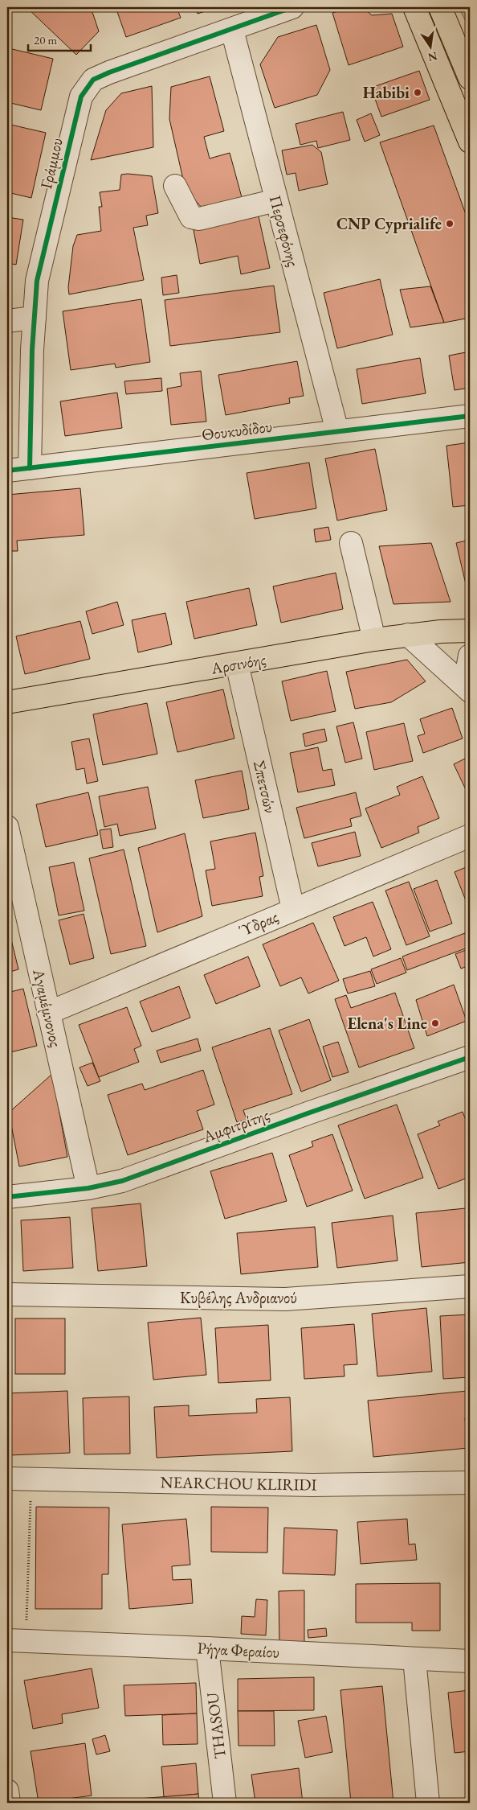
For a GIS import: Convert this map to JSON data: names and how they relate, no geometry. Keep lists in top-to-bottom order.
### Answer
{
  "streets": {
    "main road": ["Αρσινόης"],
    "street": [
      "Γράμμου",
      "Περσεφόνης",
      "Θουκυδίδου",
      "Σπετσών",
      "Ύδρας",
      "Αγαμέμνονος",
      "Αμφιτρίτης",
      "Κυβέλης Ανδριανού",
      "NEARCHOU KLIRIDI",
      "Ρήγα Φεραίου",
      "THASOU"
    ]
  },
  "crossings": [
    ["Γράμμου", "Περσεφόνης"],
    ["Γράμμου", "Θουκυδίδου"],
    ["Περσεφόνης", "Θουκυδίδου"],
    ["Αρσινόης", "Σπετσών"],
    ["Σπετσών", "Ύδρας"],
    ["Ύδρας", "Αγαμέμνονος"],
    ["Αγαμέμνονος", "Αμφιτρίτης"],
    ["Ρήγα Φεραίου", "THASOU"]
  ],
  "places": ["Habibi", "CNP Cyprialife", "Elena's Line"],
  "scale_bar": "20 m",
  "north": "bottom"
}
